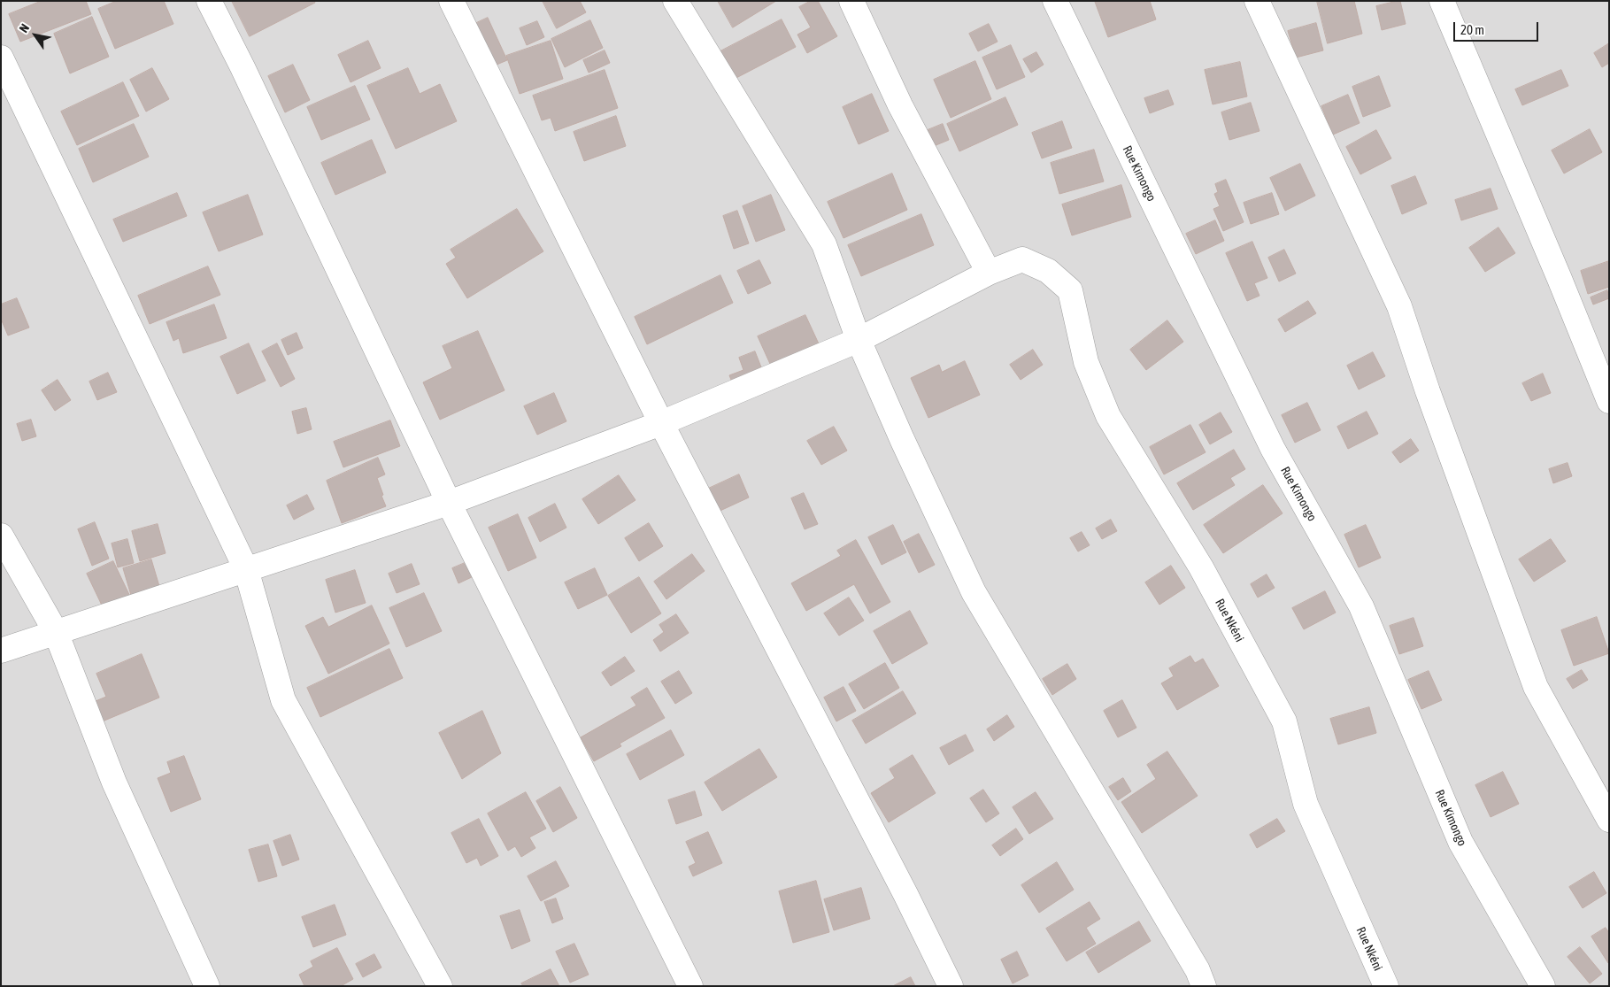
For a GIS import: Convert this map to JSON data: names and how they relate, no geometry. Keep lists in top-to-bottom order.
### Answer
{
  "streets": {
    "street": ["Rue Kimongo", "Rue Nkéni"]
  },
  "scale_bar": "20 m",
  "north": "top left"
}
